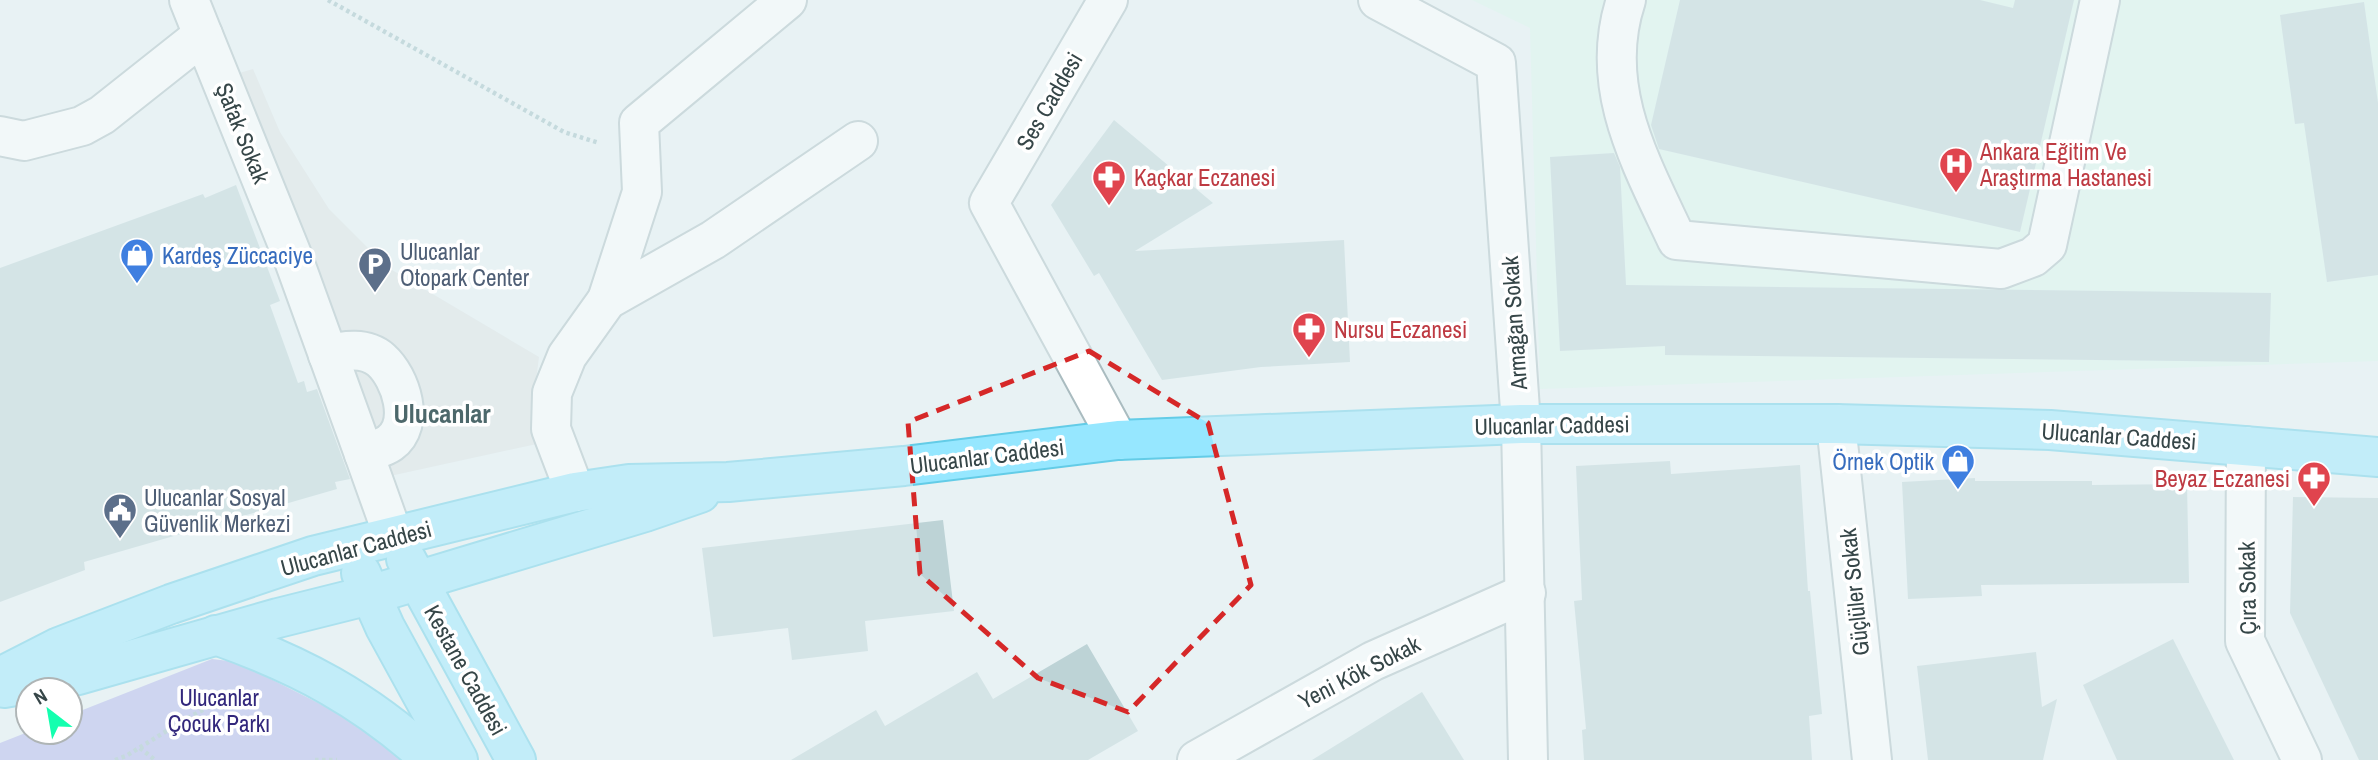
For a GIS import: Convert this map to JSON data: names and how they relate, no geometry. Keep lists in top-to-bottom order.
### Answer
{
  "streets": {
    "main road": ["Ulucanlar Caddesi", "Kestane Caddesi"],
    "street": [
      "Ses Caddesi",
      "Şafak Sokak",
      "Armağan Sokak",
      "Çıra Sokak",
      "Güçlüler Sokak",
      "Yeni Kök Sokak"
    ]
  },
  "crossings": [
    ["Ses Caddesi", "Ulucanlar Caddesi"],
    ["Şafak Sokak", "Ulucanlar Caddesi"],
    ["Şafak Sokak", "Kestane Caddesi"],
    ["Armağan Sokak", "Ulucanlar Caddesi"],
    ["Armağan Sokak", "Yeni Kök Sokak"],
    ["Ulucanlar Caddesi", "Çıra Sokak"],
    ["Ulucanlar Caddesi", "Güçlüler Sokak"],
    ["Ulucanlar Caddesi", "Kestane Caddesi"]
  ],
  "districts": ["Ulucanlar"],
  "parks": ["Ulucanlar Çocuk Parkı"],
  "places": {
    "hospital": ["Ankara Eğitim Ve Araştırma Hastanesi"],
    "pharmacy": ["Kaçkar Eczanesi", "Nursu Eczanesi", "Beyaz Eczanesi"],
    "shop": ["Kardeş Züccaciye", "Örnek Optik"],
    "parking": ["Ulucanlar Otopark Center"],
    "public building": ["Ulucanlar Sosyal Güvenlik Merkezi"]
  },
  "north": "top left"
}
